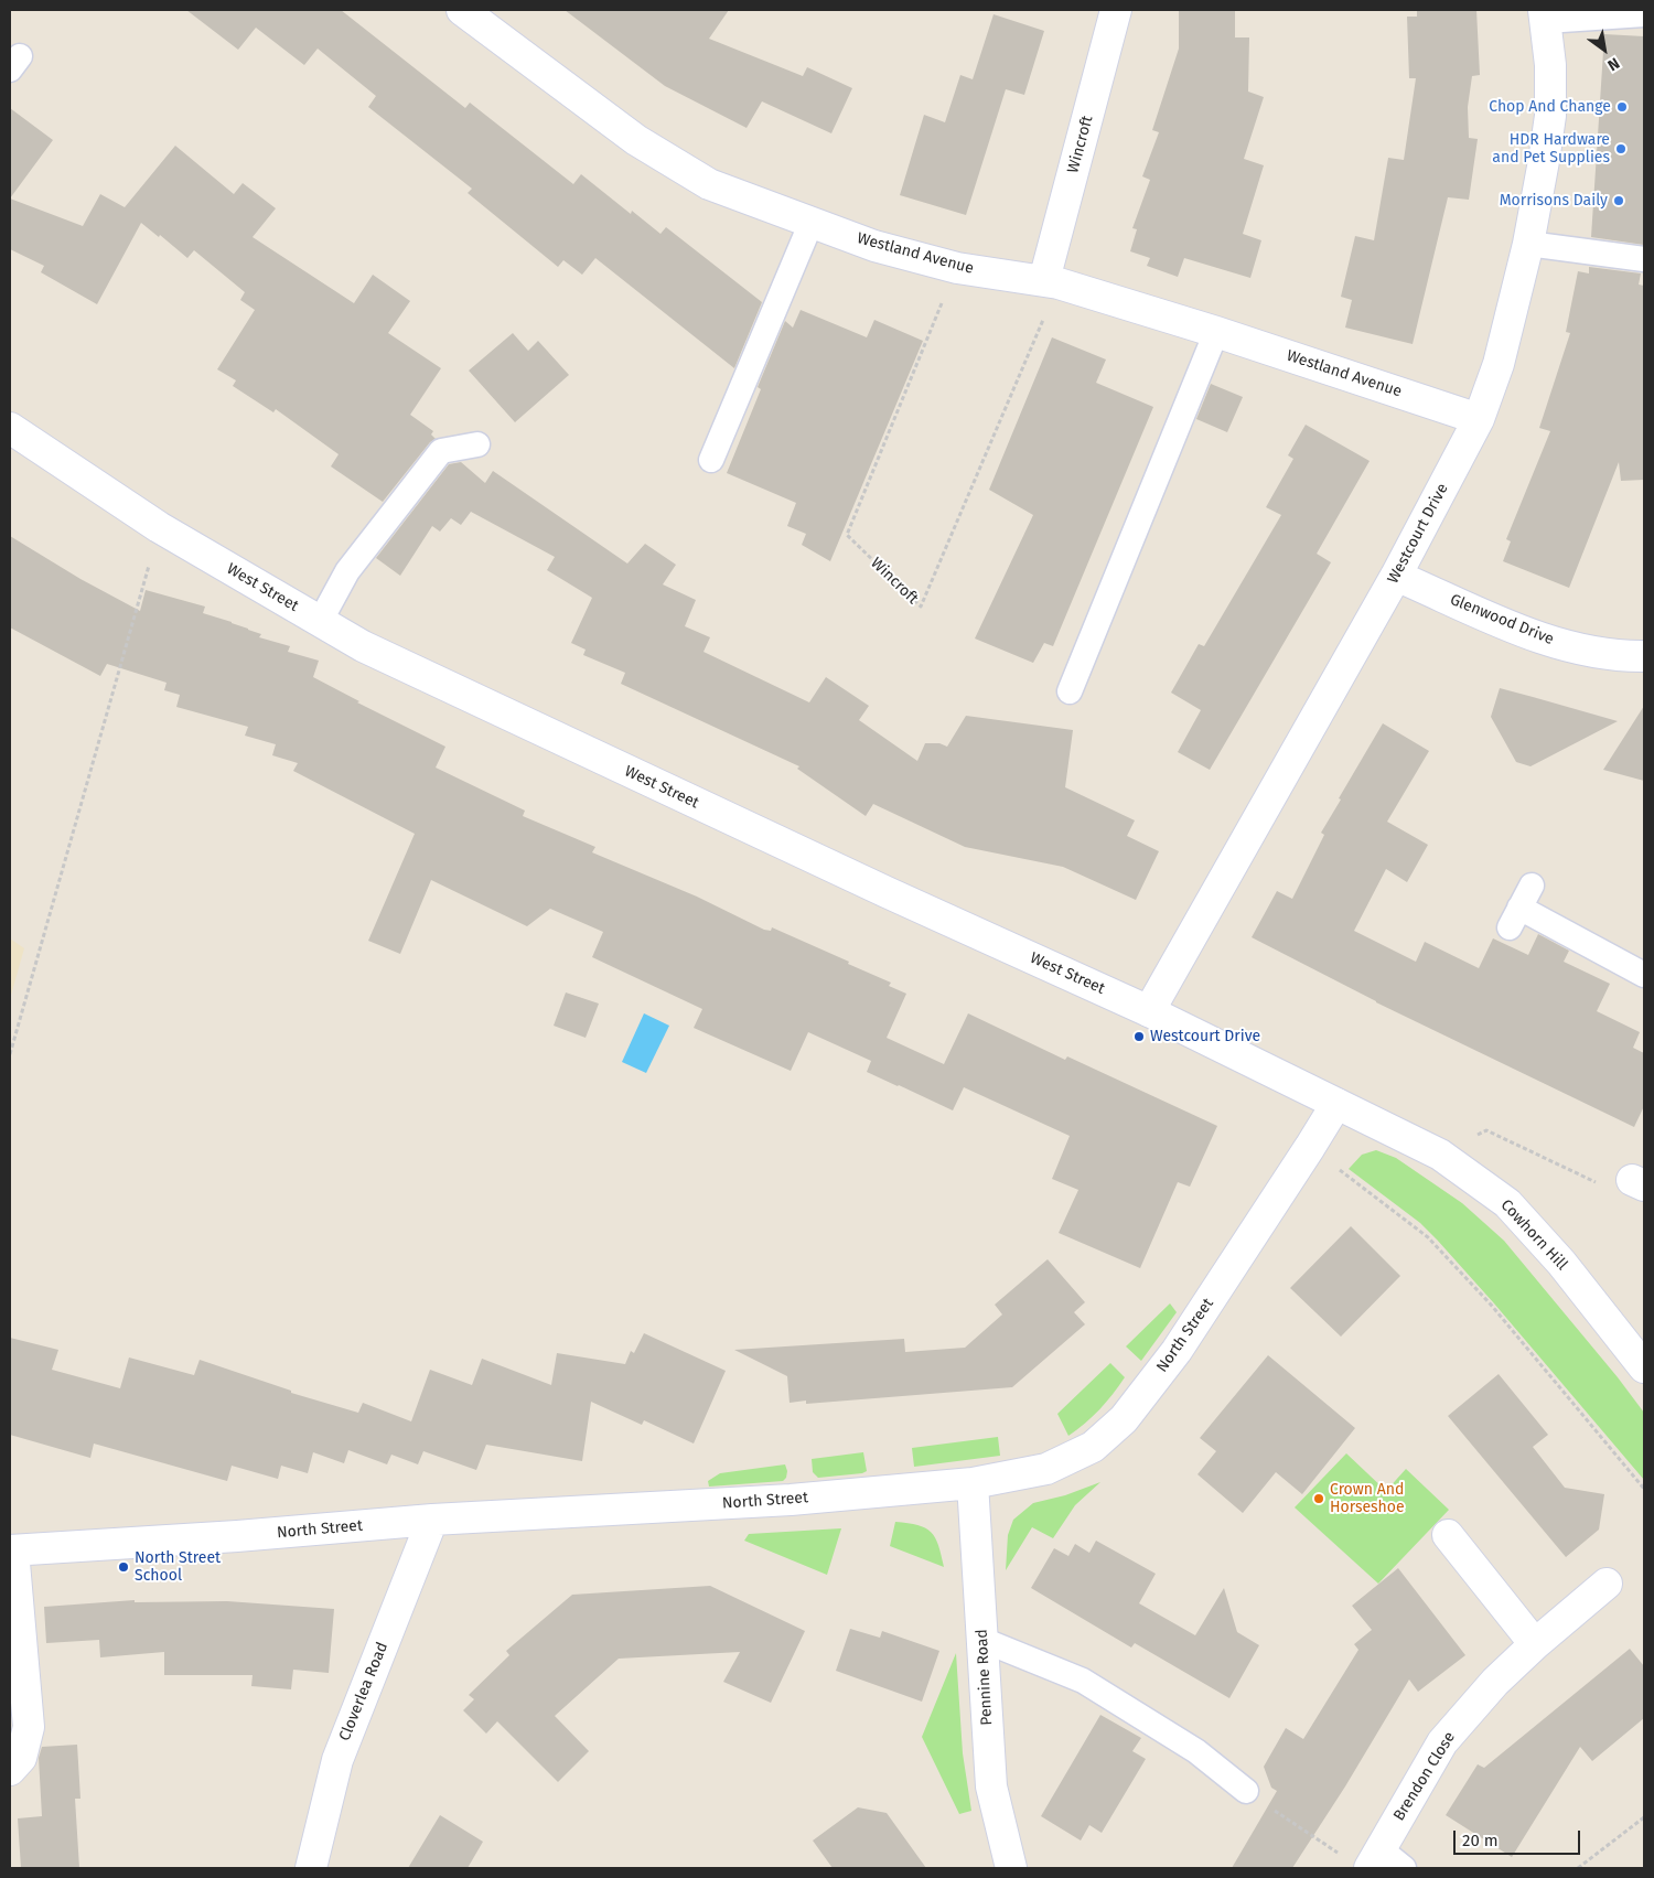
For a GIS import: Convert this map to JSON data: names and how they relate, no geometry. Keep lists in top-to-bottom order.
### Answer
{
  "streets": {
    "street": [
      "Wincroft",
      "Westland Avenue",
      "Westcourt Drive",
      "West Street",
      "Glenwood Drive",
      "Cowhorn Hill",
      "North Street",
      "Pennine Road",
      "Cloverlea Road",
      "Brendon Close"
    ]
  },
  "crossings": [
    ["Wincroft", "Westland Avenue"],
    ["Westland Avenue", "Westcourt Drive"],
    ["Westcourt Drive", "West Street"],
    ["Westcourt Drive", "Glenwood Drive"],
    ["West Street", "Cowhorn Hill"],
    ["West Street", "North Street"],
    ["Cowhorn Hill", "North Street"],
    ["North Street", "Pennine Road"],
    ["North Street", "Cloverlea Road"]
  ],
  "places": [
    "Chop And Change",
    "HDR Hardware and Pet Supplies",
    "Morrisons Daily",
    "Westcourt Drive",
    "Crown And Horseshoe",
    "North Street School"
  ],
  "scale_bar": "20 m",
  "north": "bottom right"
}
